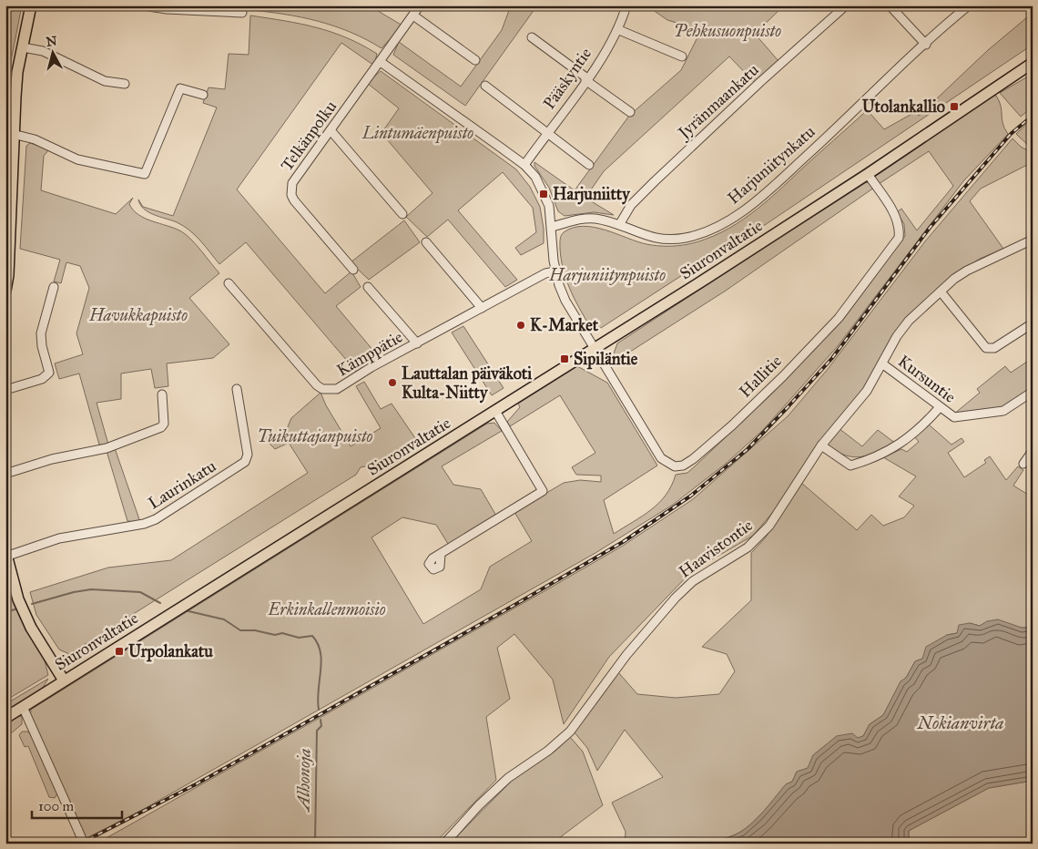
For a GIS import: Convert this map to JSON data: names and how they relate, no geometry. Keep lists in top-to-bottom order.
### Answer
{
  "streets": {
    "main road": ["Siuronvaltatie"],
    "street": [
      "Pääskyntie",
      "Jyränmaankatu",
      "Telkänpolku",
      "Harjuniitynkatu",
      "Kämppätie",
      "Hallitie",
      "Kursuntie",
      "Laurinkatu",
      "Haavistontie"
    ]
  },
  "crossings": [
    ["Jyränmaankatu", "Harjuniitynkatu"],
    ["Siuronvaltatie", "Hallitie"],
    ["Kursuntie", "Haavistontie"]
  ],
  "water": ["Nokianvirta", "Alhonoja"],
  "parks": [
    "Pehkusuonpuisto",
    "Lintumäenpuisto",
    "Harjuniitynpuisto",
    "Havukkapuisto",
    "Tuikuttajanpuisto",
    "Erkinkallenmoisio"
  ],
  "places": {
    "transit": [
      "Utolankallio",
      "Harjuniitty",
      "Sipiläntie",
      "Urpolankatu"
    ],
    "other": ["K-Market", "Lauttalan päiväkoti Kulta-Niitty"]
  },
  "scale_bar": "100 m",
  "north": "top"
}
